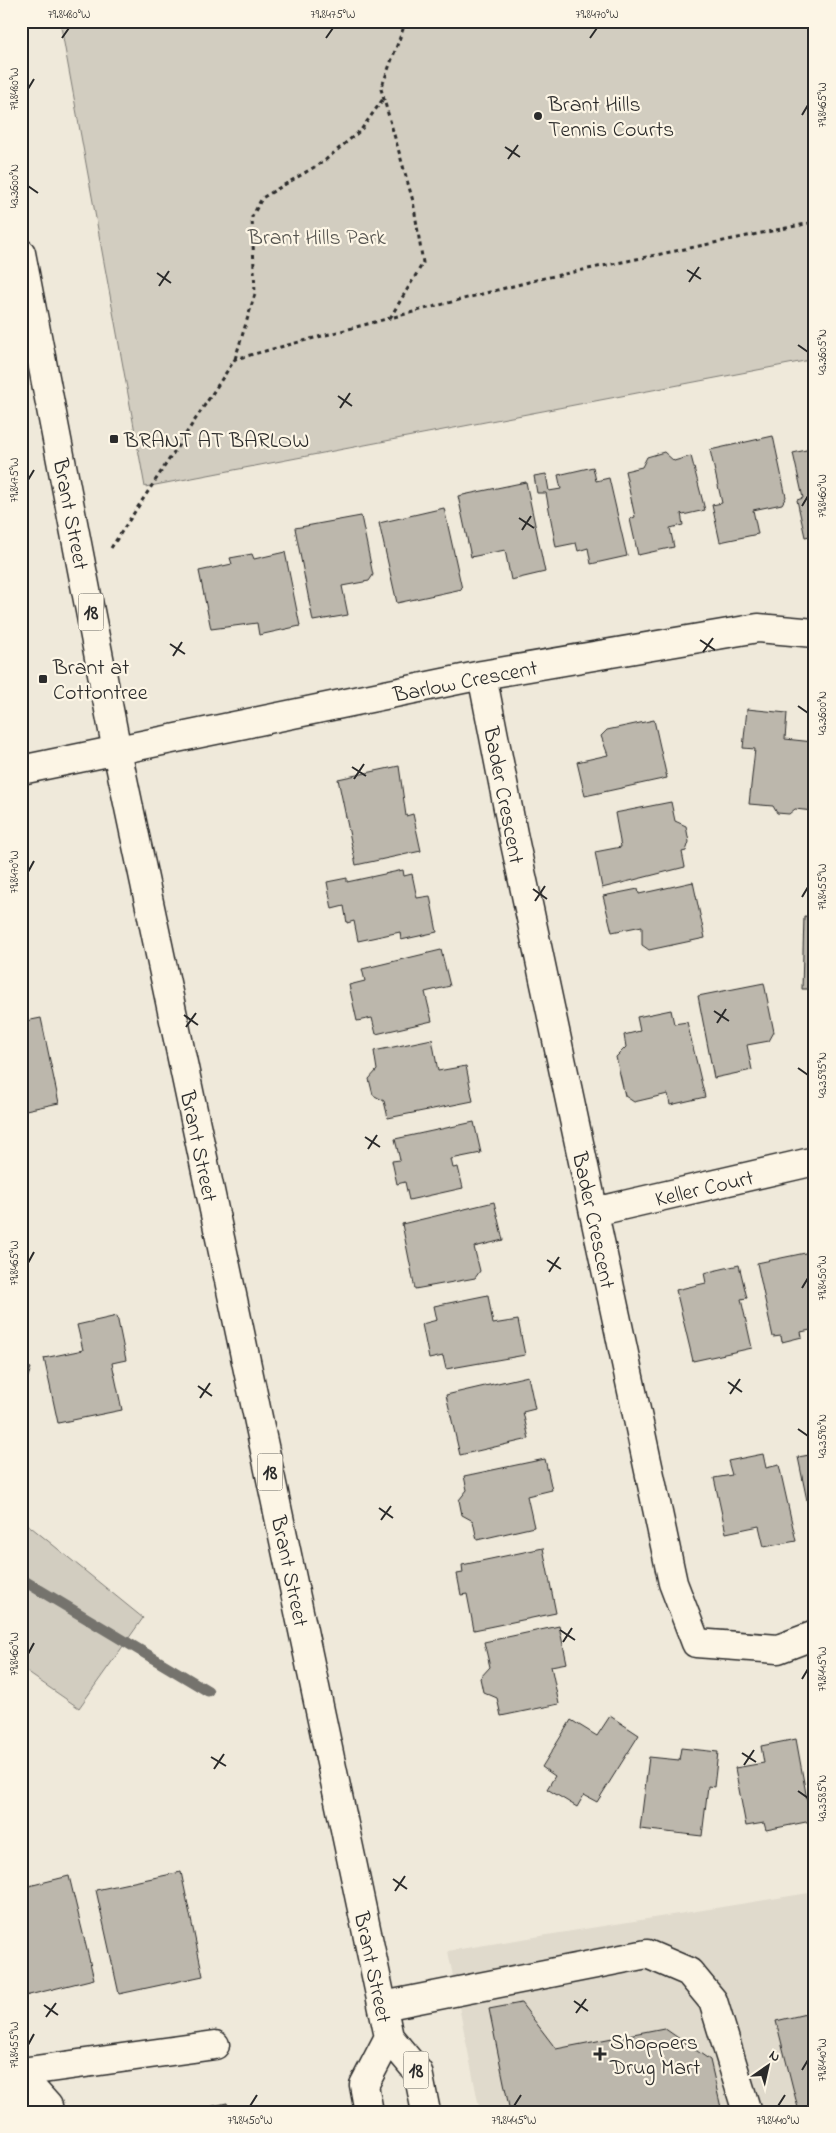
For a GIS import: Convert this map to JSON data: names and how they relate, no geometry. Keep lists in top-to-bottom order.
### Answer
{
  "streets": {
    "street": [
      "Brant Street",
      "18",
      "Barlow Crescent",
      "Bader Crescent",
      "Keller Court"
    ]
  },
  "crossings": [
    ["Brant Street", "Barlow Crescent"],
    ["Barlow Crescent", "Bader Crescent"],
    ["Bader Crescent", "Keller Court"]
  ],
  "parks": ["Brant Hills Park"],
  "places": {
    "other": ["Brant Hills Tennis Courts"],
    "transit": ["BRANT AT BARLOW", "Brant at Cottontree"],
    "health": ["Shoppers Drug Mart"]
  },
  "north": "top right",
  "coordinates": [
    "79.8480°W",
    "79.8475°W",
    "79.8470°W",
    "79.8465°W",
    "43.3600°N",
    "43.3605°N",
    "79.8460°W",
    "79.8455°W",
    "43.3595°N",
    "79.8450°W",
    "43.3590°N",
    "79.8445°W",
    "43.3585°N",
    "79.8440°W"
  ]
}
